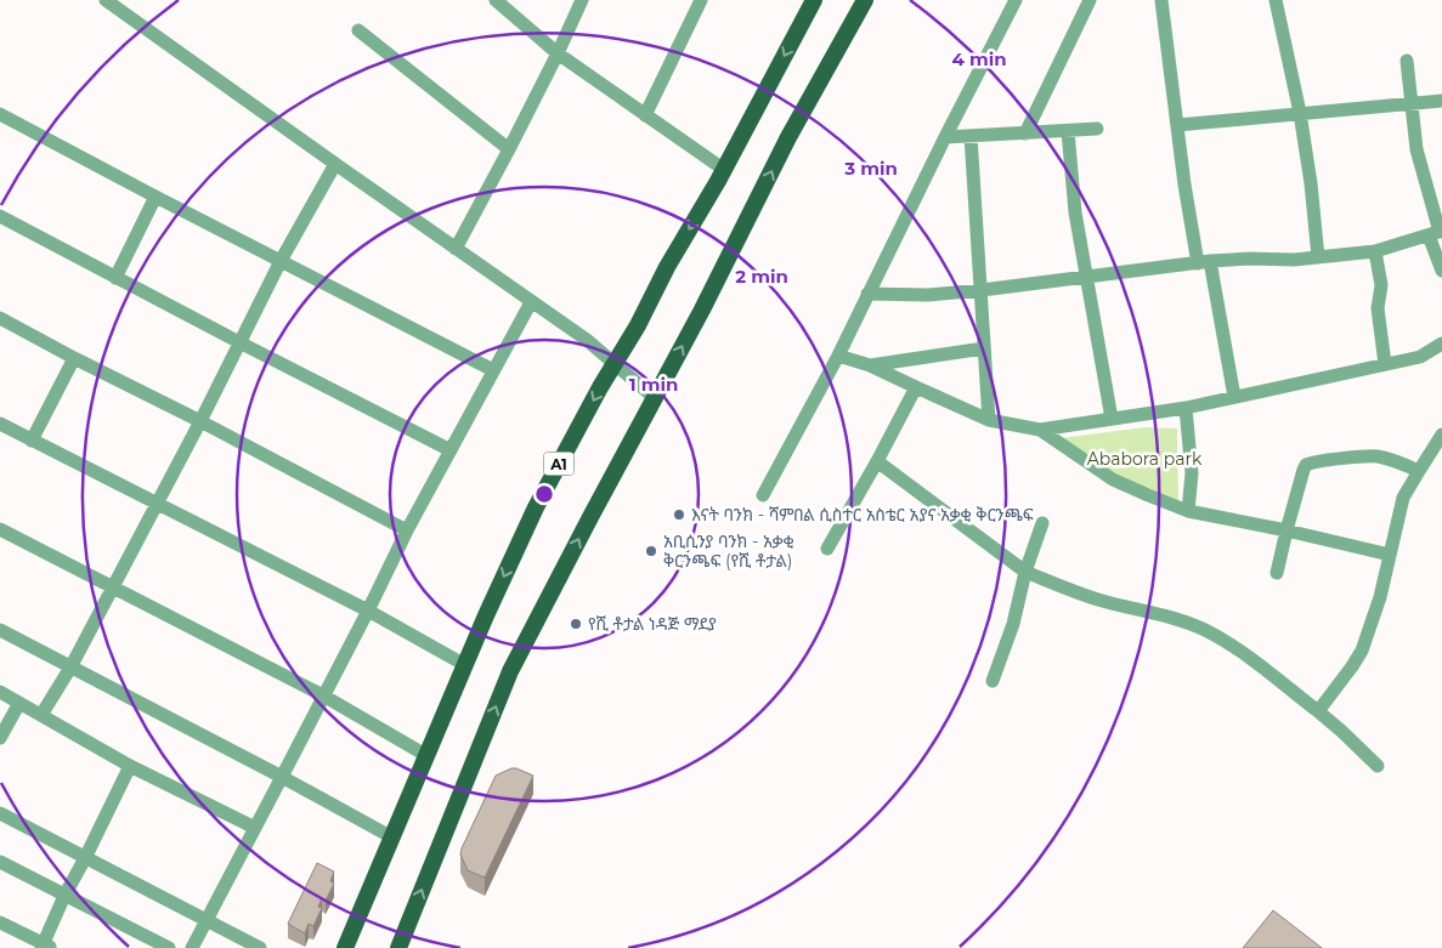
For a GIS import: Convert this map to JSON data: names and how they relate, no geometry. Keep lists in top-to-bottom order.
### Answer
{
  "streets": {
    "main road": ["A1"]
  },
  "parks": ["Ababora park"],
  "places": ["እናት ባንክ - ሻምበል ሲስተር አስቴር አያና አቃቂ ቅርንጫፍ", "አቢሲንያ ባንክ - አቃቂ ቅርንጫፍ (የሺ ቶታል)", "የሺ ቶታል ነዳጅ ማደያ"],
  "rings": [
    "4 min",
    "3 min",
    "2 min",
    "1 min"
  ]
}
